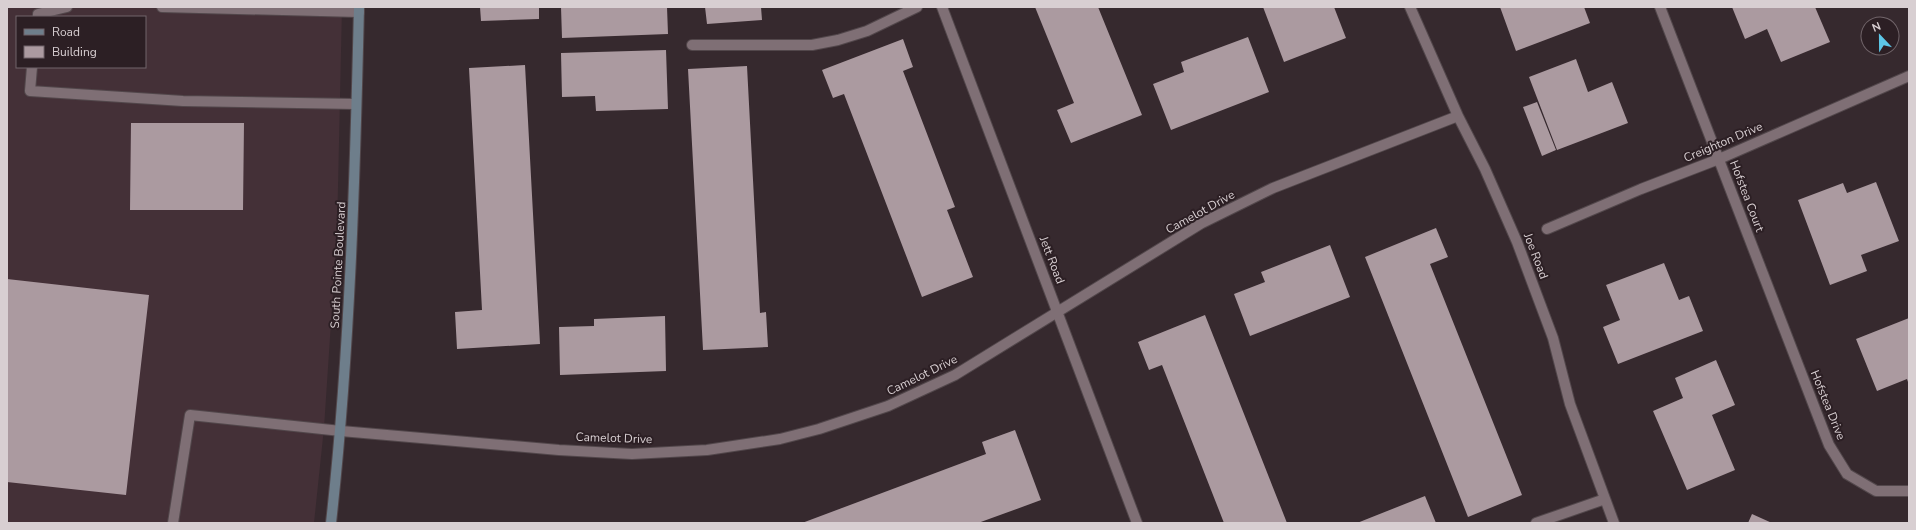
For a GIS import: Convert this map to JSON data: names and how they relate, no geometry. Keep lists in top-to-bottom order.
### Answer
{
  "streets": {
    "street": [
      "Creighton Drive",
      "Hofstea Court",
      "Camelot Drive",
      "Joe Road",
      "Jett Road",
      "South Pointe Boulevard",
      "Hofstea Drive"
    ]
  },
  "crossings": [
    ["Creighton Drive", "Hofstea Court"],
    ["Hofstea Court", "Hofstea Drive"],
    ["Camelot Drive", "Joe Road"],
    ["Camelot Drive", "Jett Road"],
    ["Camelot Drive", "South Pointe Boulevard"]
  ],
  "legend": ["Road", "Building"],
  "north": "top"
}
